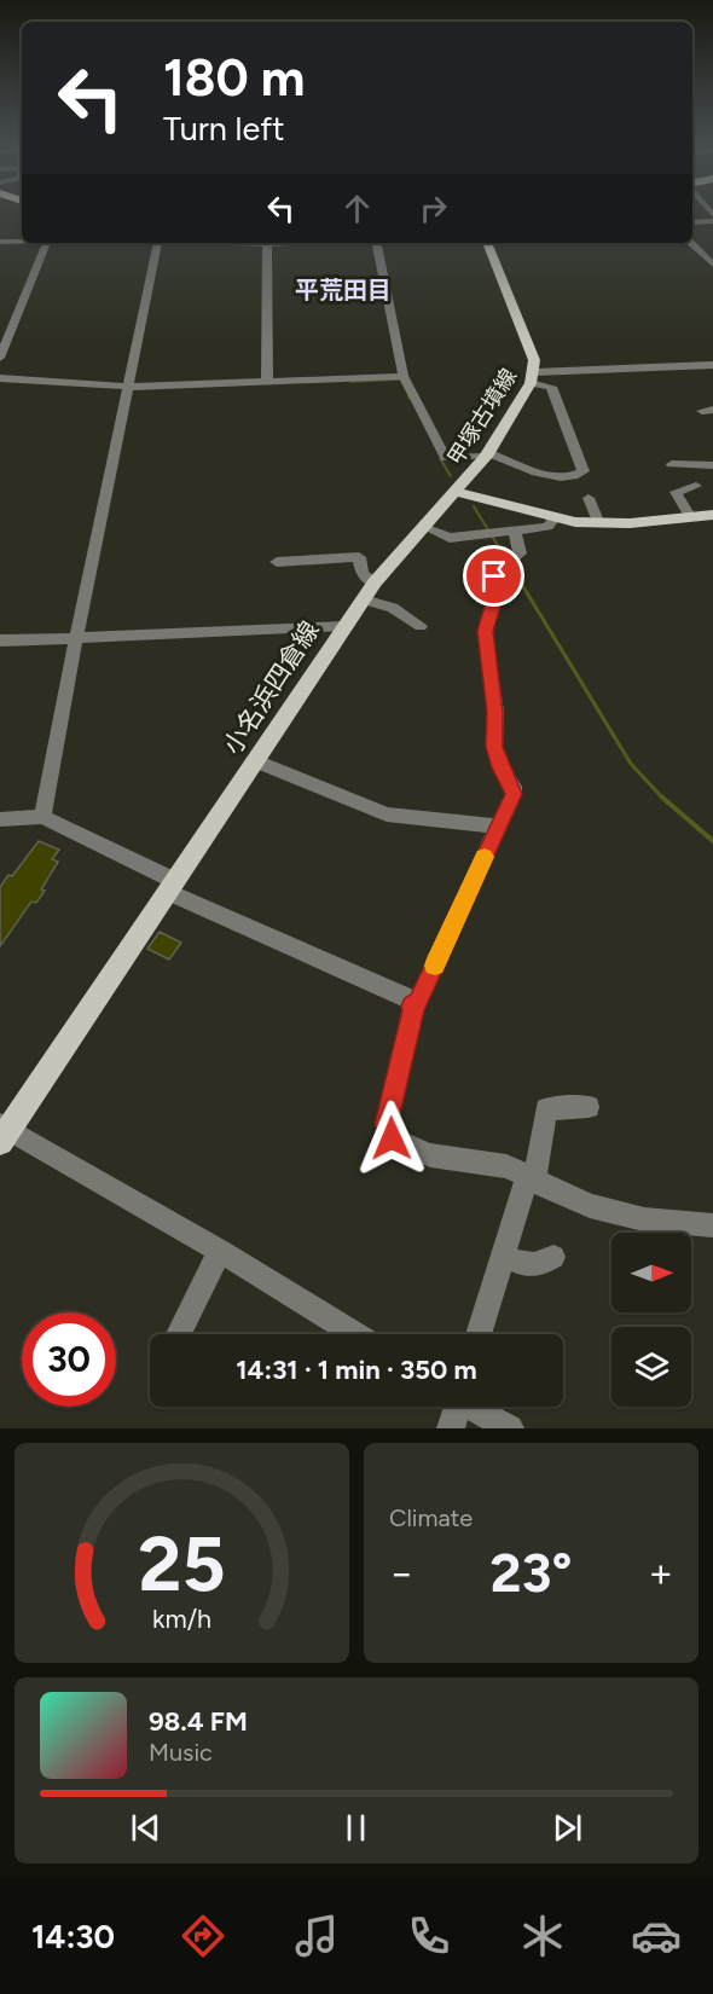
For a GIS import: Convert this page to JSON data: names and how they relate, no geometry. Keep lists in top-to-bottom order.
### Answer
{
  "streets": {
    "main road": ["甲塚古墳線", "小名浜四倉線"]
  },
  "crossings": [
    ["甲塚古墳線", "小名浜四倉線"]
  ],
  "districts": ["平荒田目"],
  "north": "right",
  "page": {
    "turn": ["180 m", "Turn left"],
    "limit": "30",
    "trip": "14:31 · 1 min · 350 m",
    "tile": "Climate",
    "heat": ["−", "23°", "+"],
    "song": ["98.4 FM", "Music"],
    "tabs": "14:30",
    "gauge": ["25", "km/h"]
  }
}
